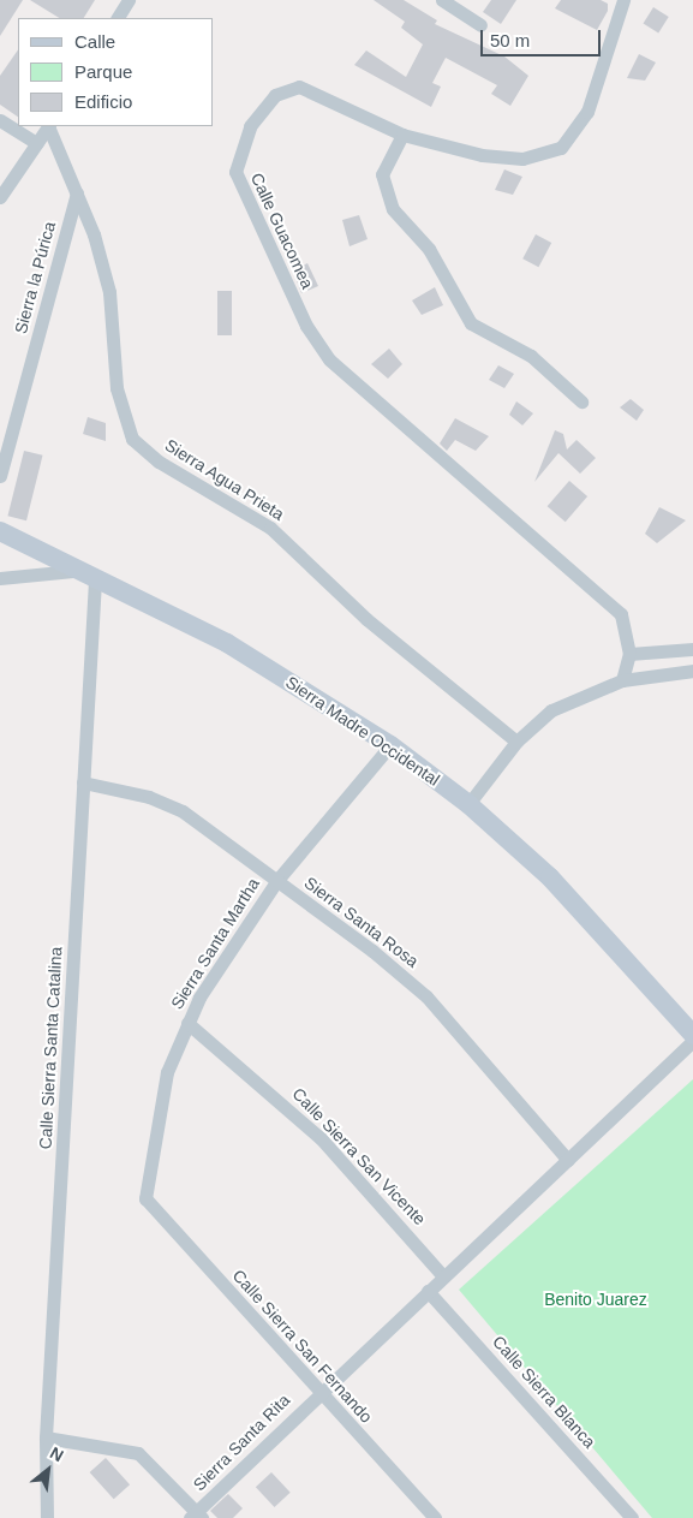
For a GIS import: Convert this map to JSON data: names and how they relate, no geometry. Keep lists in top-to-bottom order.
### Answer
{
  "streets": {
    "street": [
      "Calle Guacomea",
      "Sierra la Púrica",
      "Sierra Agua Prieta",
      "Sierra Madre Occidental",
      "Sierra Santa Rosa",
      "Sierra Santa Martha",
      "Calle Sierra Santa Catalina",
      "Calle Sierra San Vicente",
      "Calle Sierra San Fernando",
      "Calle Sierra Blanca",
      "Sierra Santa Rita"
    ]
  },
  "crossings": [
    ["Sierra la Púrica", "Sierra Agua Prieta"],
    ["Sierra Madre Occidental", "Sierra Santa Martha"],
    ["Sierra Madre Occidental", "Calle Sierra Santa Catalina"],
    ["Sierra Santa Rosa", "Sierra Santa Martha"],
    ["Sierra Santa Rosa", "Calle Sierra Santa Catalina"],
    ["Sierra Santa Rosa", "Sierra Santa Rita"],
    ["Sierra Santa Martha", "Calle Sierra San Vicente"],
    ["Sierra Santa Martha", "Calle Sierra San Fernando"],
    ["Calle Sierra San Vicente", "Sierra Santa Rita"],
    ["Calle Sierra San Fernando", "Sierra Santa Rita"],
    ["Calle Sierra Blanca", "Sierra Santa Rita"]
  ],
  "parks": ["Benito Juarez"],
  "legend": ["Calle", "Parque", "Edificio"],
  "scale_bar": "50 m",
  "north": "top right"
}
